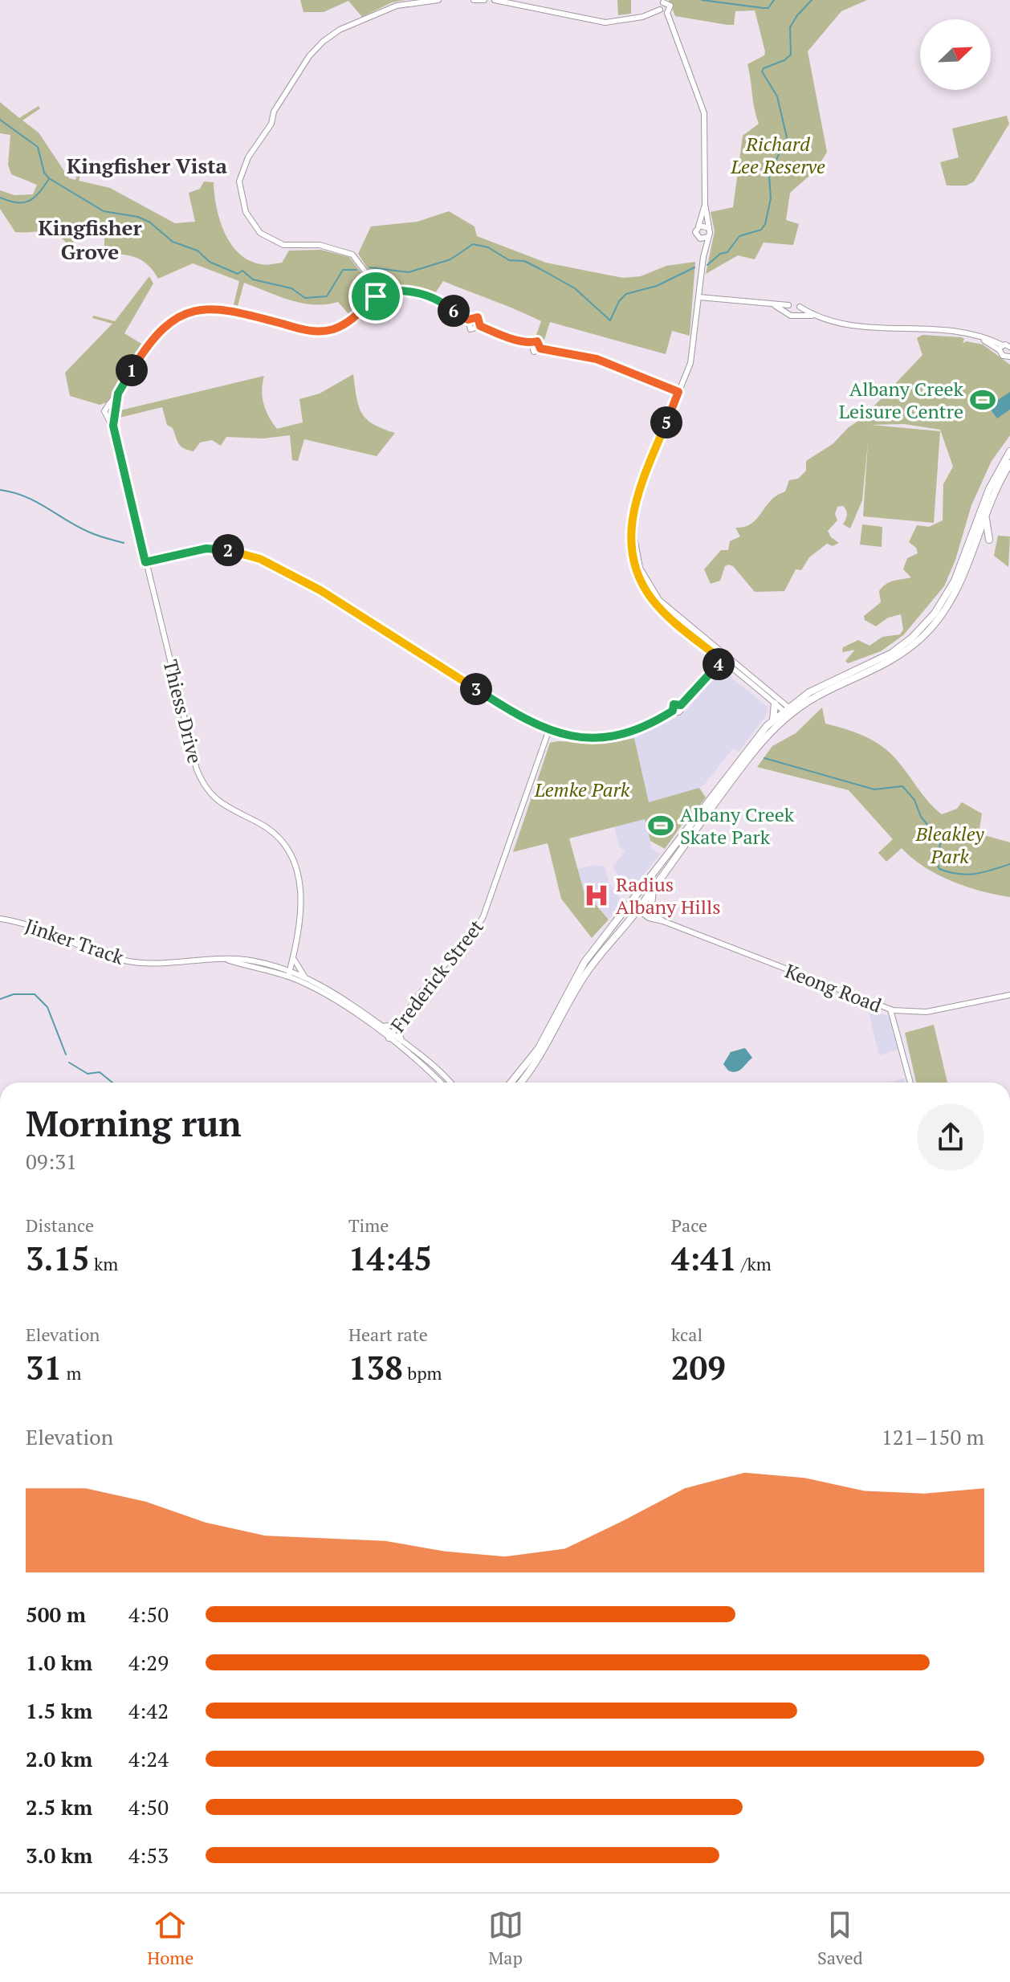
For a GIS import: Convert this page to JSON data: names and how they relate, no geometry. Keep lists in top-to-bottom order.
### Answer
{
  "streets": {
    "street": [
      "Thiess Drive",
      "Jinker Track",
      "Frederick Street",
      "Keong Road"
    ]
  },
  "crossings": [
    ["Thiess Drive", "Jinker Track"],
    ["Jinker Track", "Frederick Street"]
  ],
  "districts": ["Kingfisher Vista", "Kingfisher Grove"],
  "parks": ["Richard Lee Reserve", "Lemke Park", "Bleakley Park"],
  "places": {
    "sports": ["Albany Creek Leisure Centre", "Albany Creek Skate Park"],
    "hospital": ["Radius Albany Hills"]
  },
  "north": "top right",
  "page": {
    "pins": [
      "6",
      "1",
      "5",
      "2",
      "4",
      "3"
    ],
    "heading": ["Morning run", "09:31"],
    "stats": [
      ["Distance", "3.15 km"],
      ["Time", "14:45"],
      ["Pace", "4:41 /km"],
      ["Elevation", "31 m"],
      ["Heart rate", "138 bpm"],
      ["kcal", "209"]
    ],
    "chart": ["Elevation", "121–150 m"],
    "list": [
      {
        "name": "500 m",
        "note": "4:50"
      },
      {
        "name": "1.0 km",
        "note": "4:29"
      },
      {
        "name": "1.5 km",
        "note": "4:42"
      },
      {
        "name": "2.0 km",
        "note": "4:24"
      },
      {
        "name": "2.5 km",
        "note": "4:50"
      },
      {
        "name": "3.0 km",
        "note": "4:53"
      }
    ],
    "tabs": ["Home", "Map", "Saved"]
  }
}
